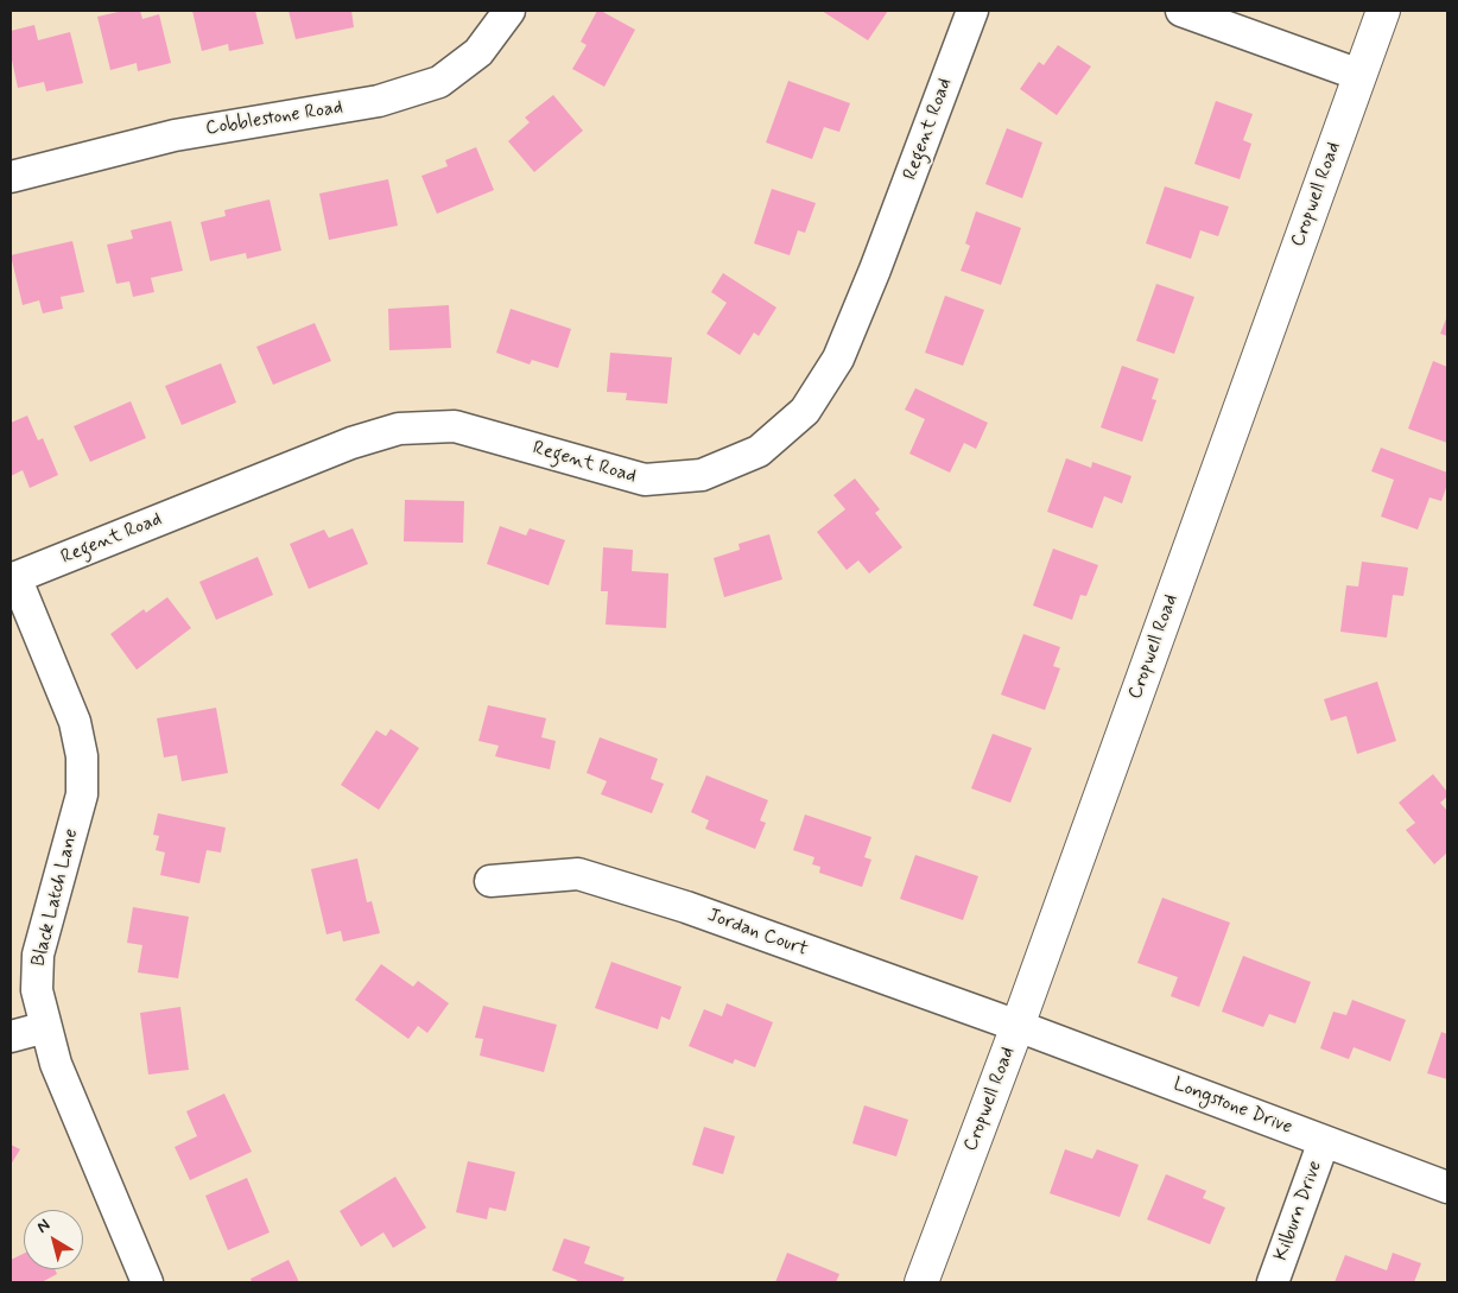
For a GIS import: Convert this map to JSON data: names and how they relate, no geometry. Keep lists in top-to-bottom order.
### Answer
{
  "streets": {
    "street": [
      "Cobblestone Road",
      "Regent Road",
      "Cropwell Road",
      "Black Latch Lane",
      "Jordan Court",
      "Longstone Drive",
      "Kilburn Drive"
    ]
  },
  "crossings": [
    ["Regent Road", "Black Latch Lane"],
    ["Cropwell Road", "Jordan Court"],
    ["Cropwell Road", "Longstone Drive"],
    ["Jordan Court", "Longstone Drive"],
    ["Longstone Drive", "Kilburn Drive"]
  ],
  "north": "top left"
}
